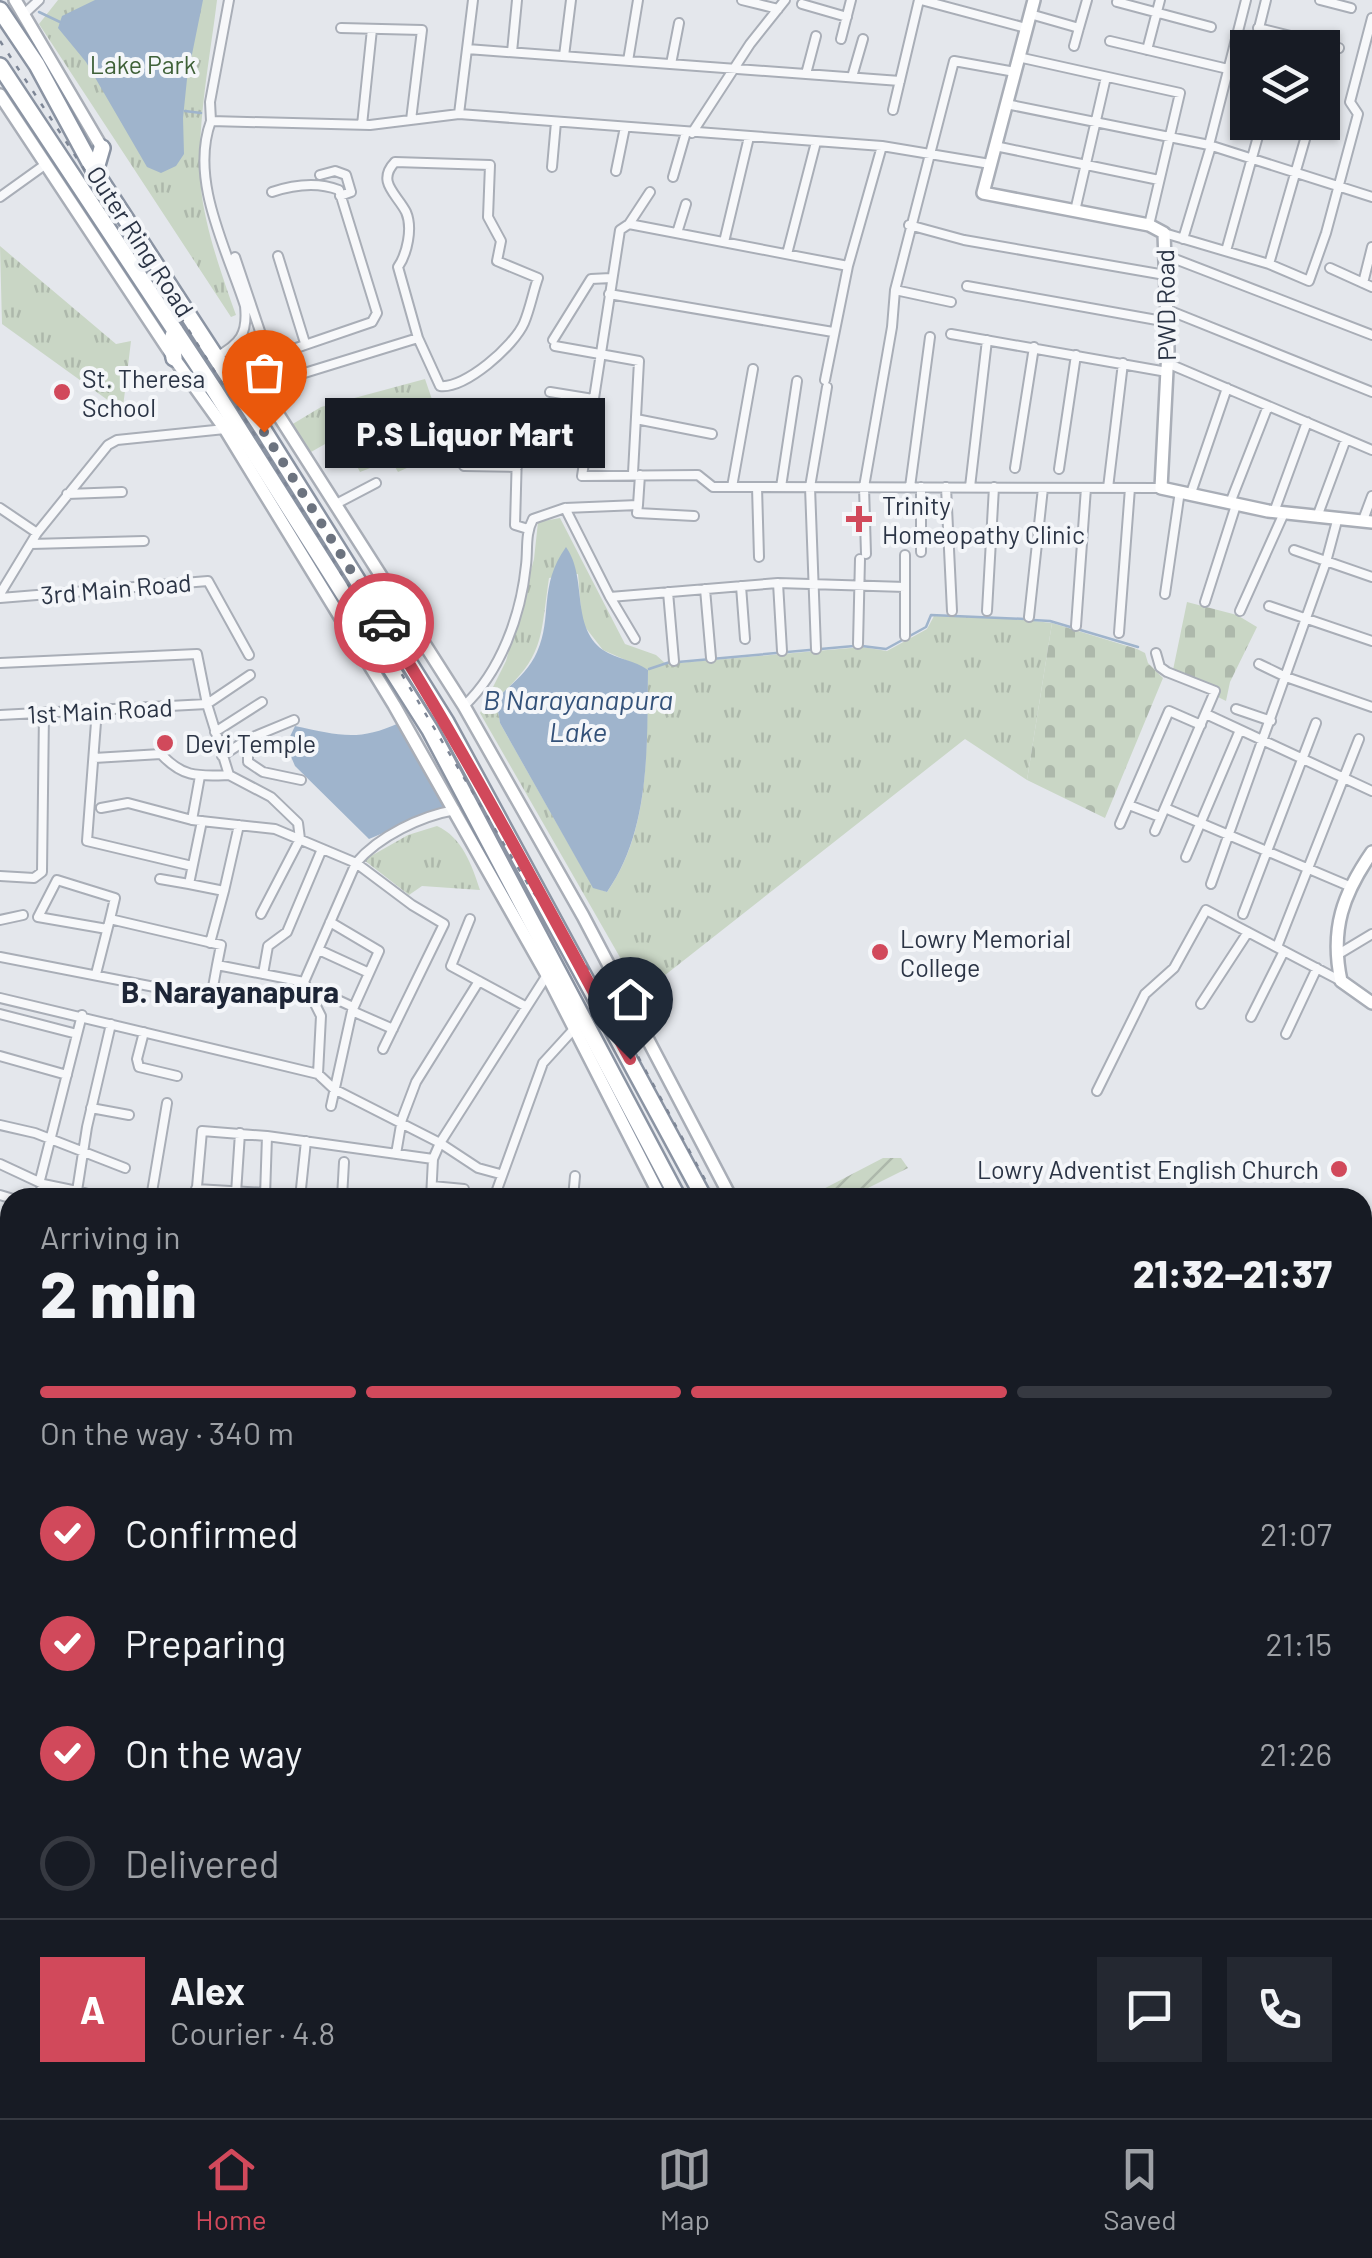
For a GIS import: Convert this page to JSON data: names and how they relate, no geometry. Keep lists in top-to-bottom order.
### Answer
{
  "streets": {
    "highway": ["Outer Ring Road"],
    "street": ["PWD Road", "3rd Main Road", "1st Main Road"]
  },
  "districts": ["B. Narayanapura"],
  "water": ["B Narayanapura Lake"],
  "parks": ["Lake Park"],
  "places": {
    "other": [
      "St. Theresa School",
      "P.S Liquor Mart",
      "Devi Temple",
      "Lowry Memorial College",
      "Lowry Adventist English Church"
    ],
    "health": ["Trinity Homeopathy Clinic"]
  },
  "page": {
    "bubble": "P.S Liquor Mart",
    "heading": ["2 min", "Arriving in", "21:32–21:37"],
    "panel": ["Alex", "Courier · 4.8"],
    "bar": "On the way · 340 m",
    "list": [
      ["Confirmed", "21:07"],
      ["Preparing", "21:15"],
      ["On the way", "21:26"],
      "Delivered"
    ],
    "round": "A",
    "tabs": ["Home", "Map", "Saved"]
  }
}
